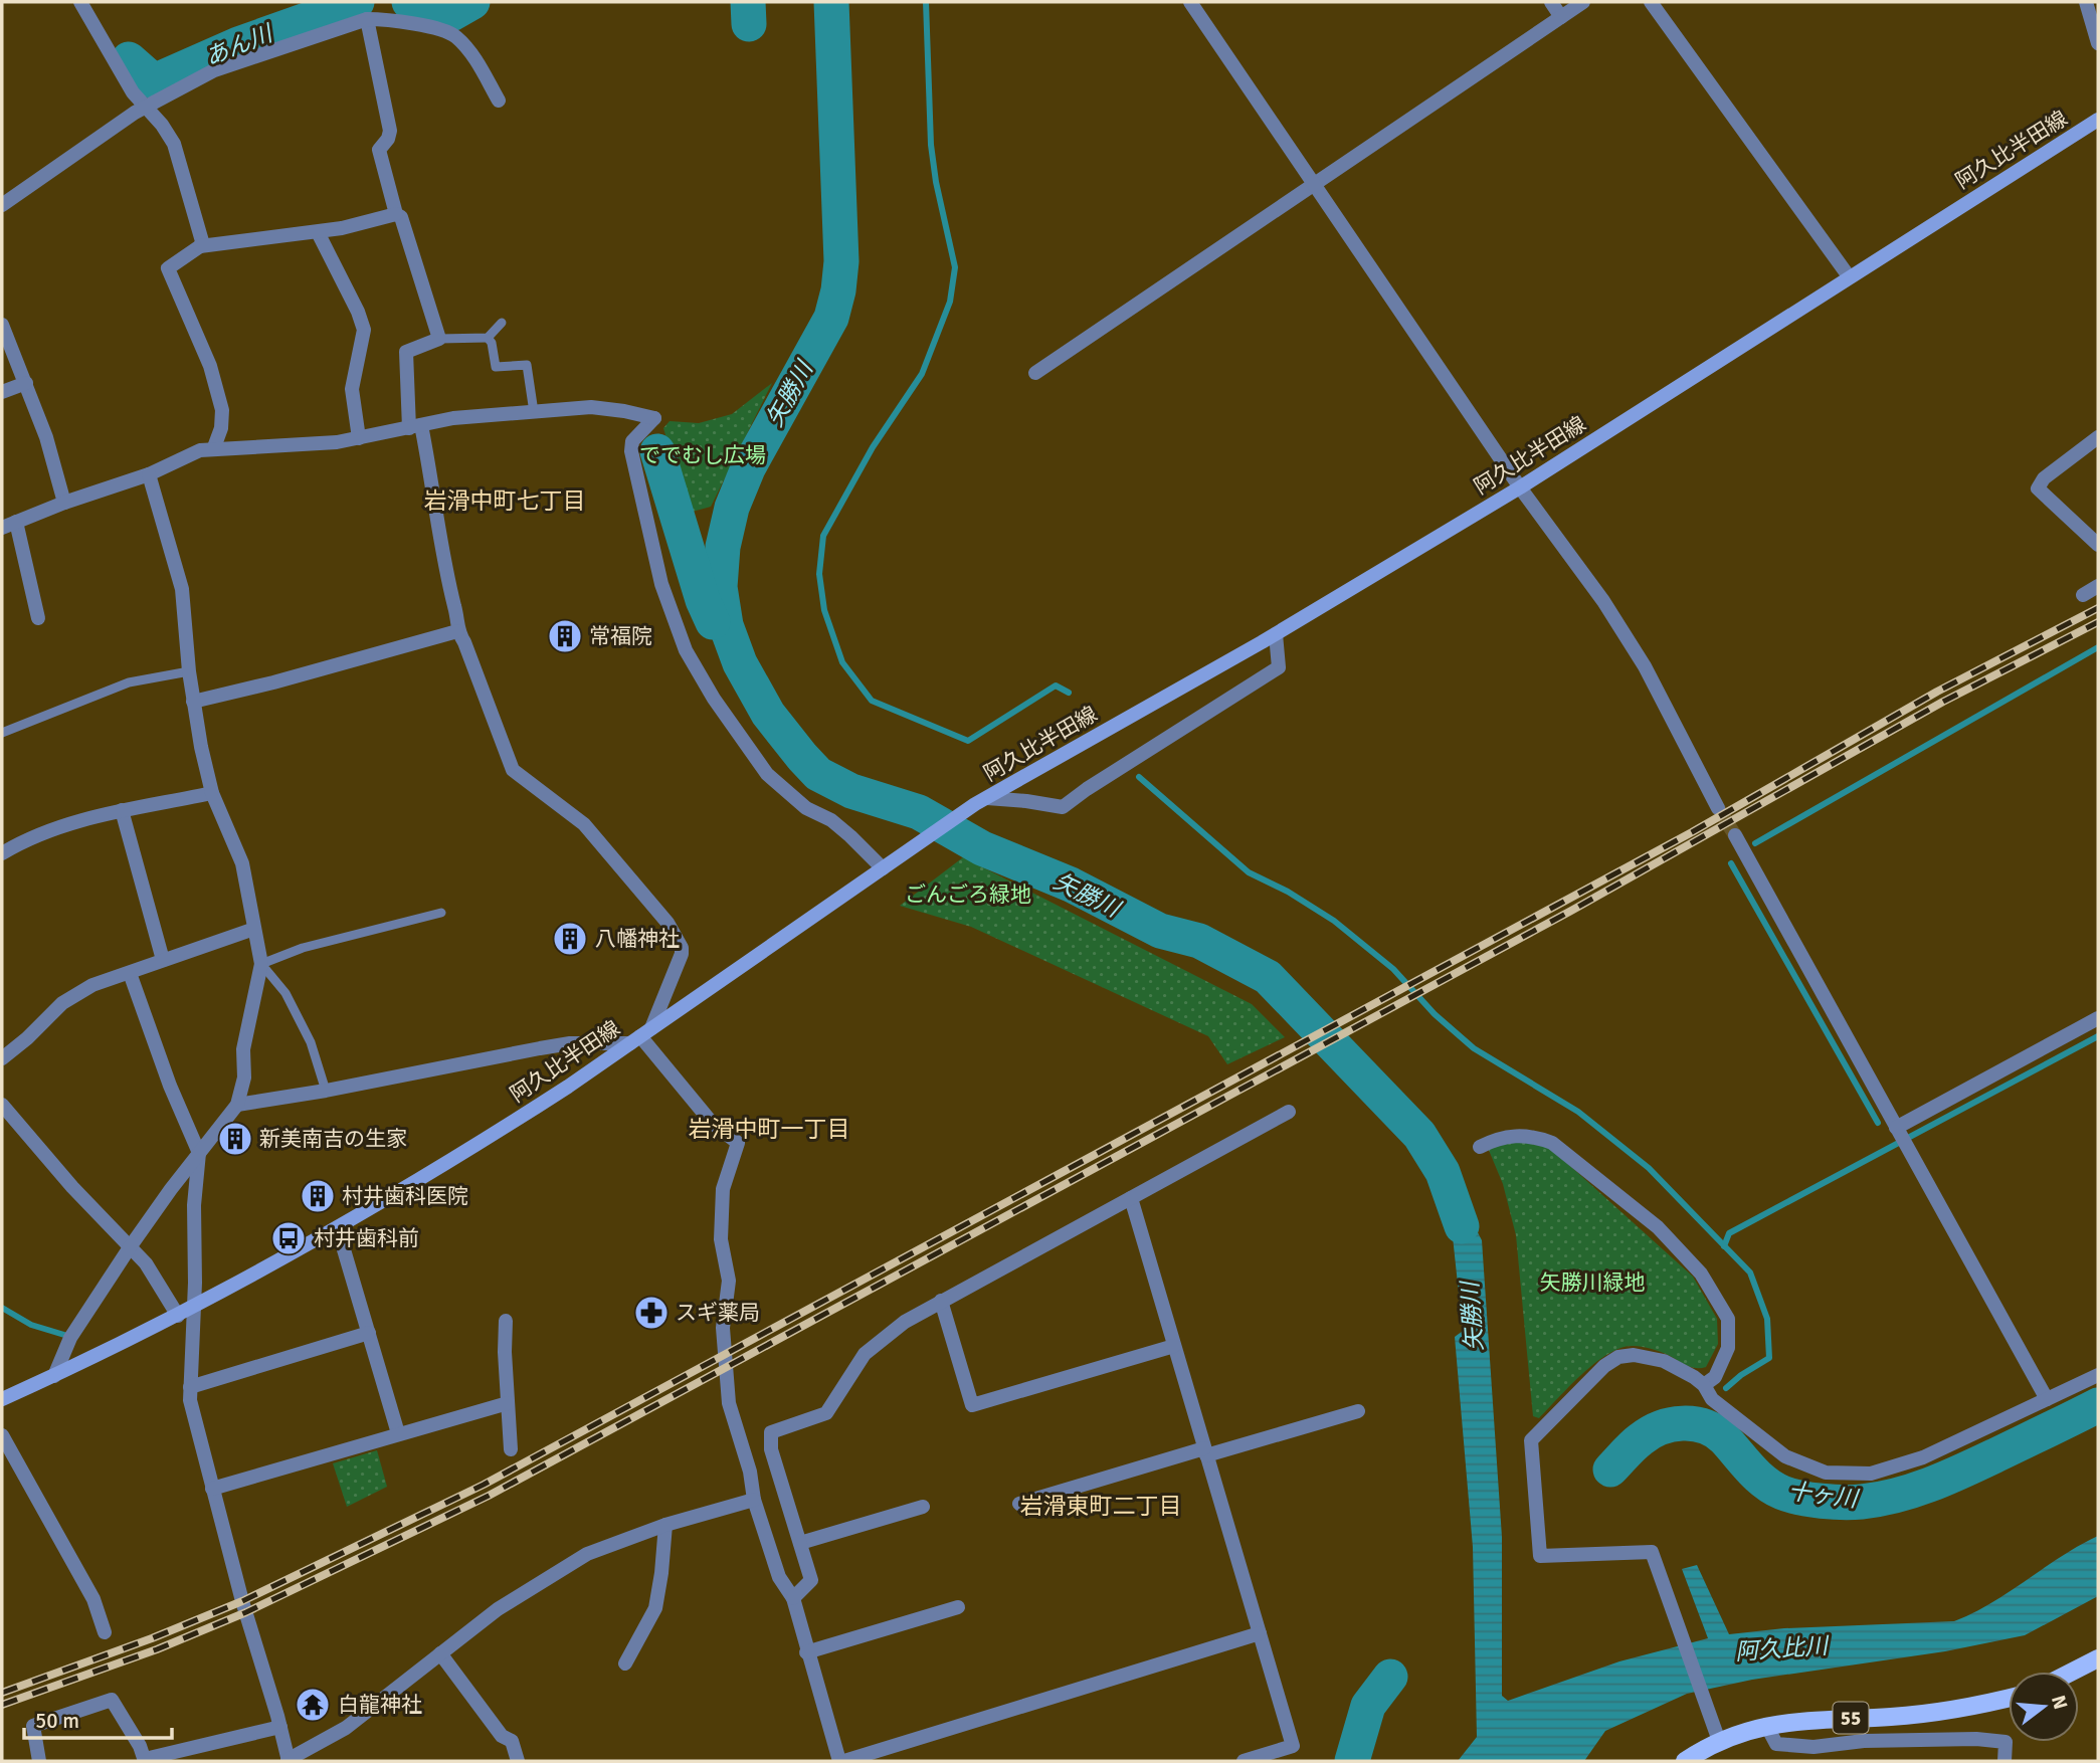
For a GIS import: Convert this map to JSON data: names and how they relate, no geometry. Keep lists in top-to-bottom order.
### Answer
{
  "streets": {
    "main road": ["阿久比半田線", "55"]
  },
  "districts": ["岩滑中町七丁目", "岩滑中町一丁目", "岩滑東町二丁目"],
  "water": [
    "あん川",
    "矢勝川",
    "十ヶ川",
    "阿久比川"
  ],
  "parks": ["ででむし広場", "ごんごろ緑地", "矢勝川緑地"],
  "places": {
    "building": [
      "常福院",
      "八幡神社",
      "新美南吉の生家",
      "村井歯科医院"
    ],
    "bus stop": ["村井歯科前"],
    "pharmacy": ["スギ薬局"],
    "temple": ["白龍神社"]
  },
  "scale_bar": "50 m",
  "north": "right"
}
